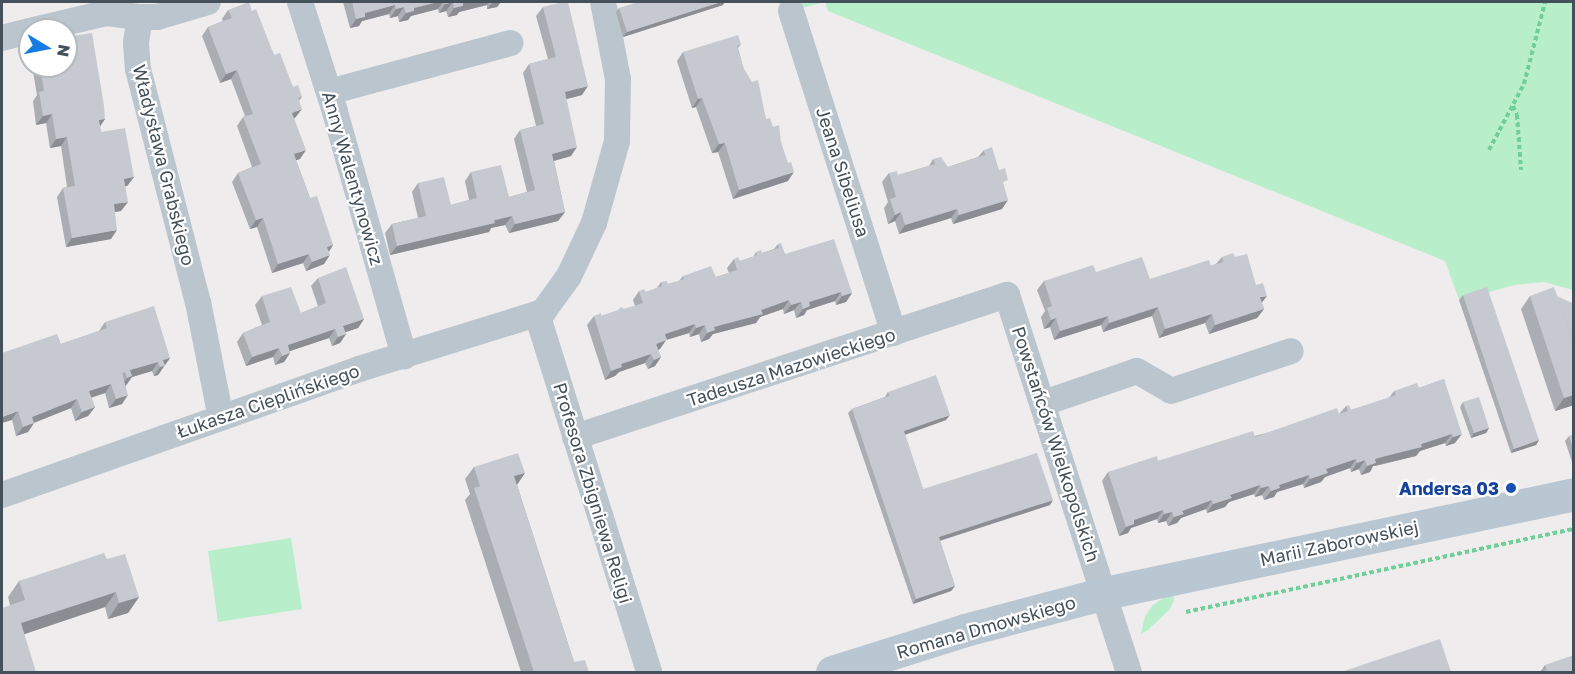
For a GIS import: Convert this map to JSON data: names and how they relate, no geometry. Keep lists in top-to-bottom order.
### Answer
{
  "streets": {
    "street": [
      "Władysława Grabskiego",
      "Jeana Sibeliusa",
      "Anny Walentynowicz",
      "Tadeusza Mazowieckiego",
      "Łukasza Cieplińskiego",
      "Powstańców Wielkopolskich",
      "Profesora Zbigniewa Religi",
      "Marii Zaborowskiej",
      "Romana Dmowskiego"
    ]
  },
  "crossings": [
    ["Władysława Grabskiego", "Łukasza Cieplińskiego"],
    ["Jeana Sibeliusa", "Tadeusza Mazowieckiego"],
    ["Anny Walentynowicz", "Łukasza Cieplińskiego"],
    ["Tadeusza Mazowieckiego", "Powstańców Wielkopolskich"],
    ["Tadeusza Mazowieckiego", "Profesora Zbigniewa Religi"],
    ["Łukasza Cieplińskiego", "Profesora Zbigniewa Religi"],
    ["Powstańców Wielkopolskich", "Marii Zaborowskiej"],
    ["Powstańców Wielkopolskich", "Romana Dmowskiego"],
    ["Marii Zaborowskiej", "Romana Dmowskiego"]
  ],
  "places": ["Andersa 03"],
  "north": "right"
}
